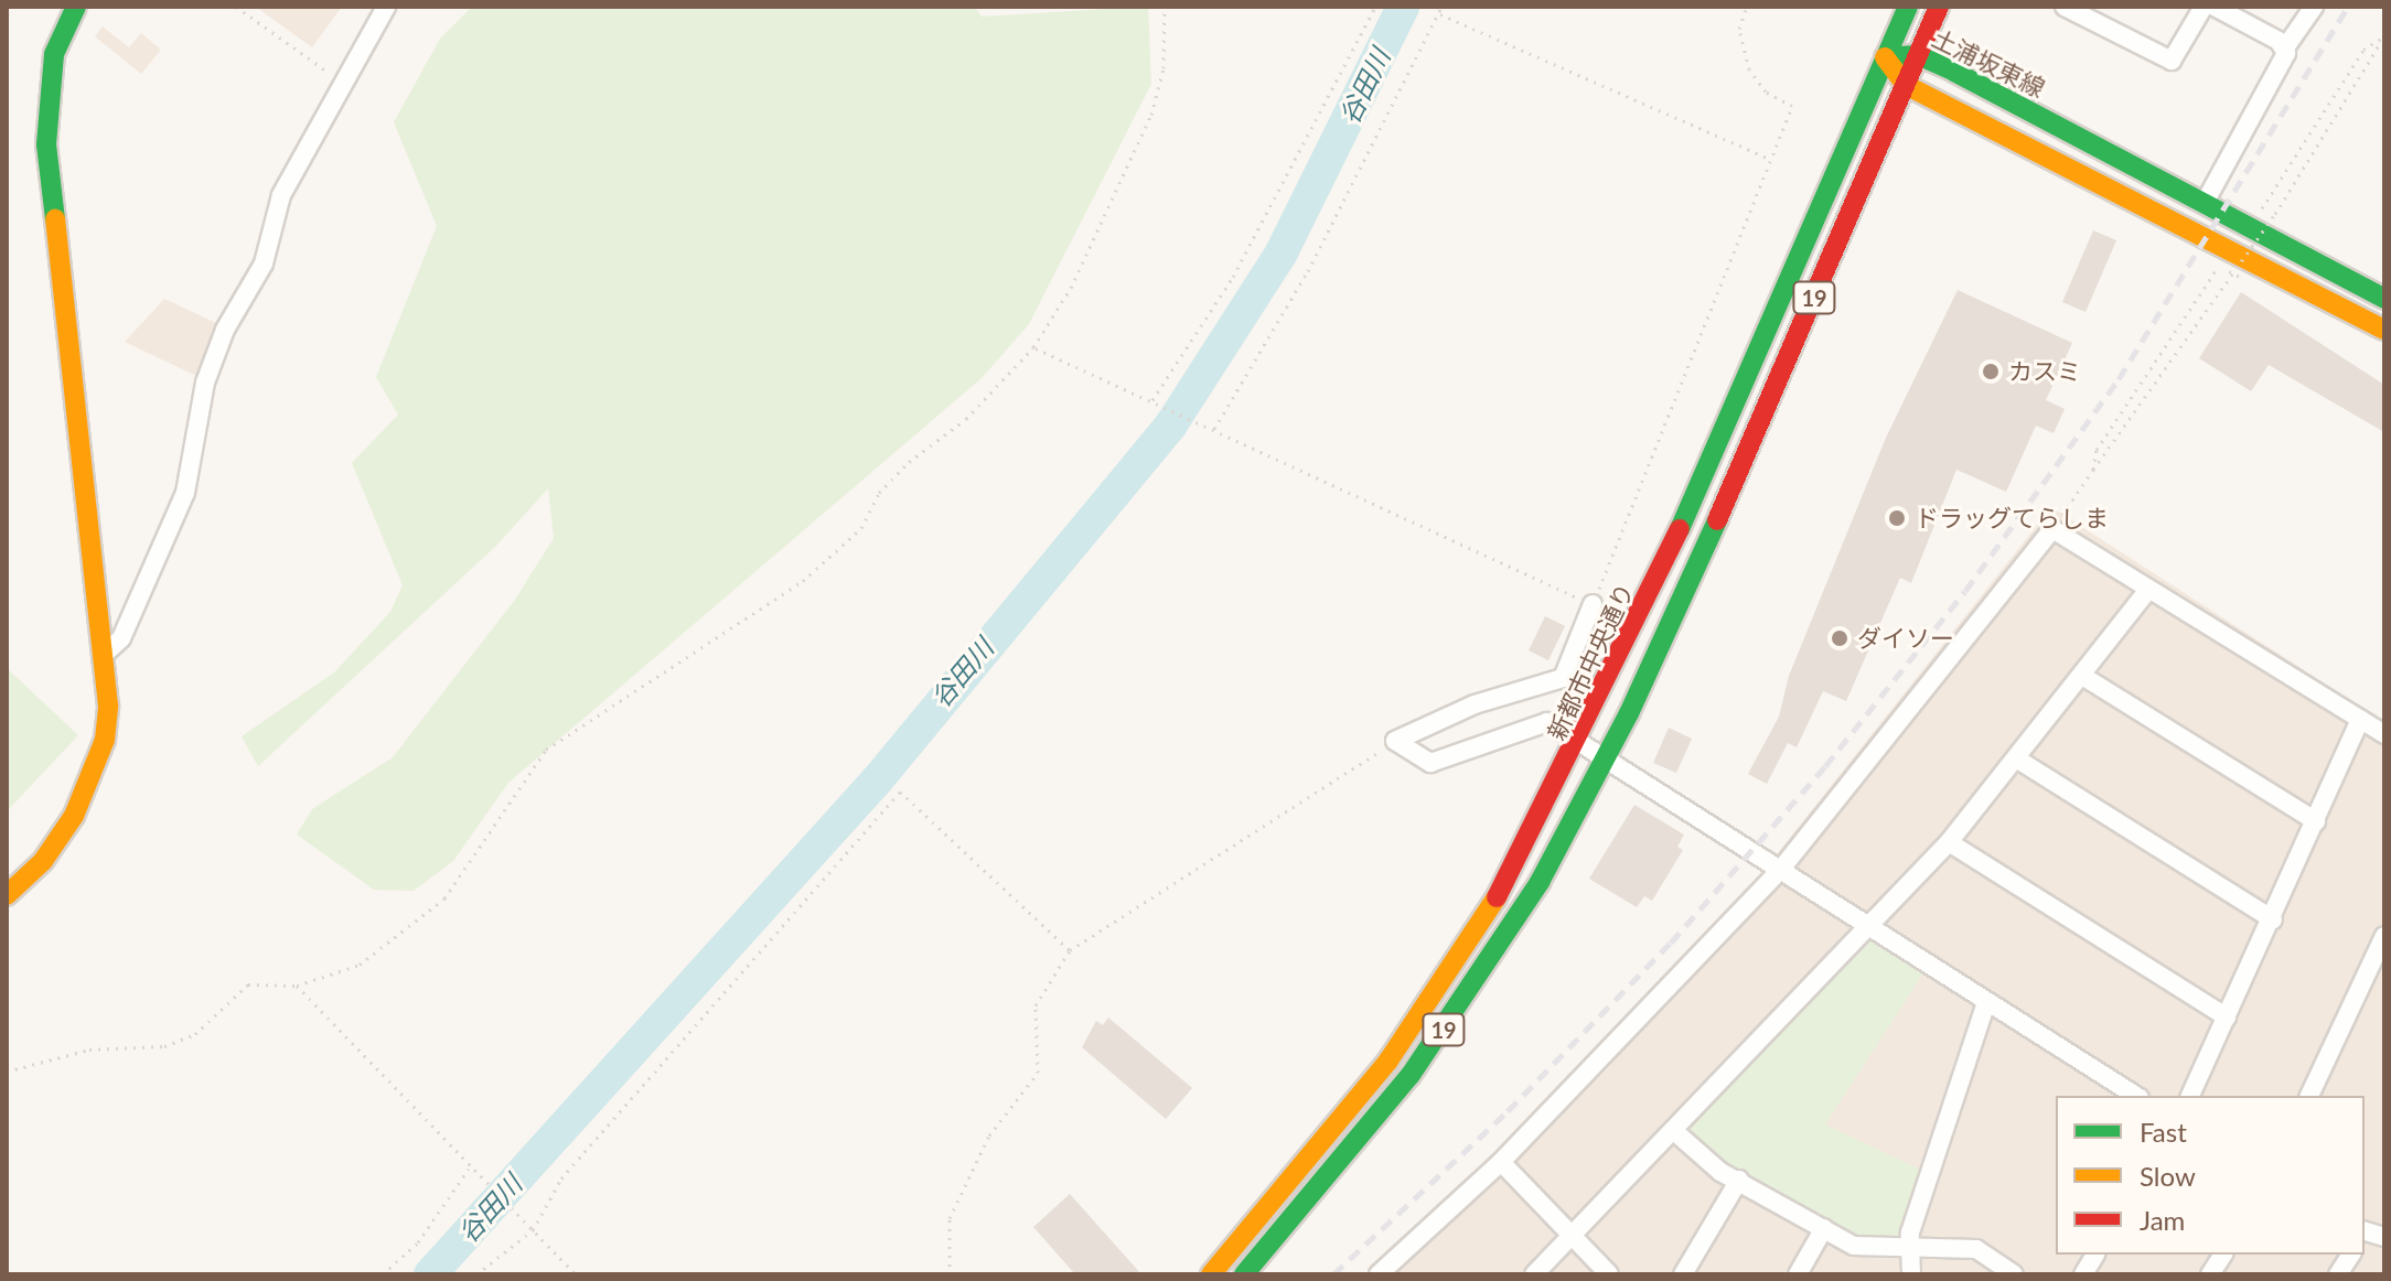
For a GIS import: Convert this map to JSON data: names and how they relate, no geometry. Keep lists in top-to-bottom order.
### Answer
{
  "streets": {
    "main road": ["土浦坂東線", "19", "新都市中央通り"]
  },
  "crossings": [
    ["土浦坂東線", "19"],
    ["土浦坂東線", "新都市中央通り"]
  ],
  "water": ["谷田川"],
  "places": ["カスミ", "ドラッグてらしま", "ダイソー"],
  "legend": ["Fast", "Slow", "Jam"]
}
